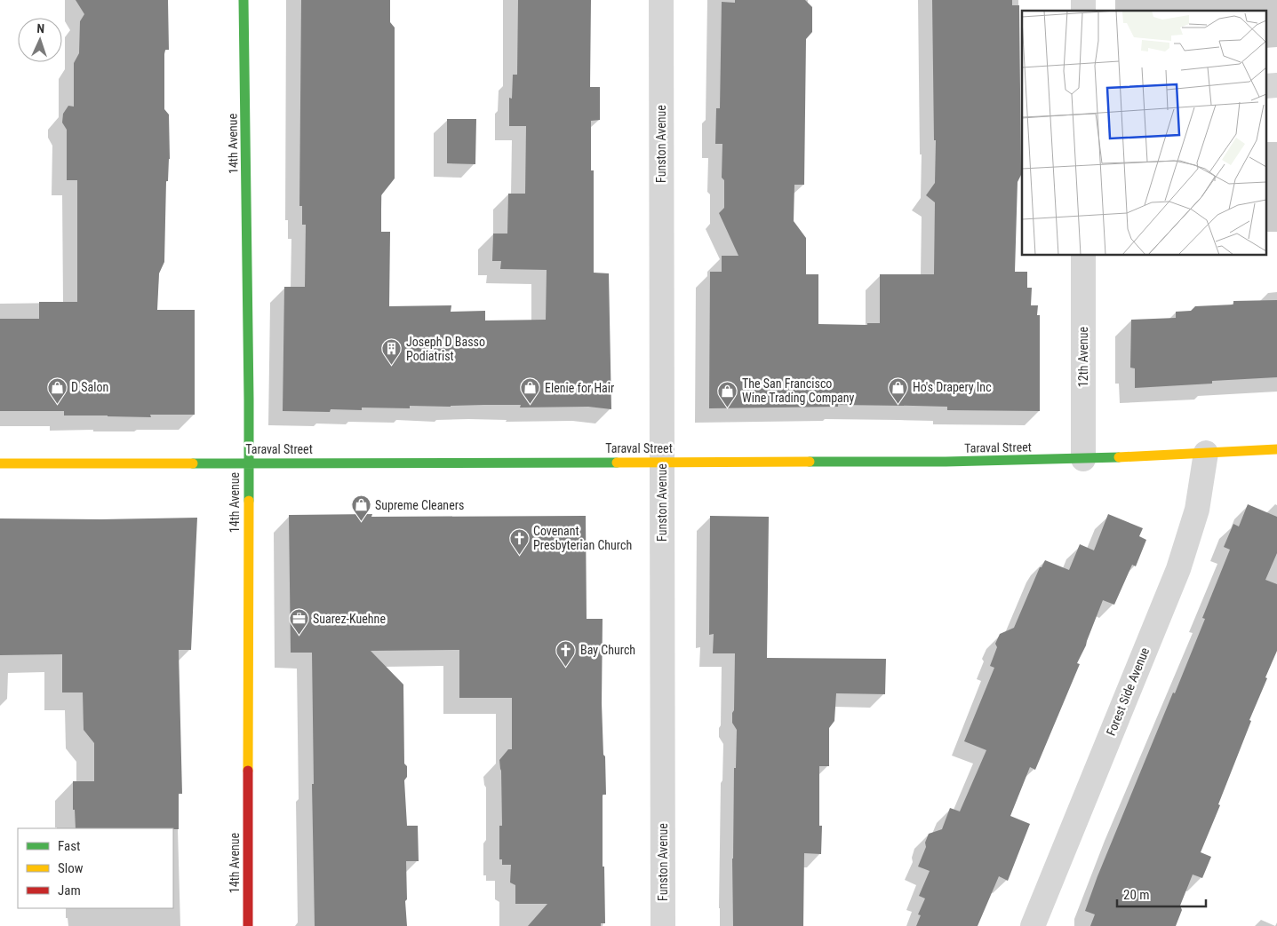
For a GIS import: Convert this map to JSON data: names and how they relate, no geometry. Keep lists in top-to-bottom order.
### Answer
{
  "streets": {
    "street": [
      "14th Avenue",
      "Funston Avenue",
      "12th Avenue",
      "Taraval Street",
      "Forest Side Avenue"
    ]
  },
  "crossings": [
    ["14th Avenue", "Taraval Street"],
    ["Funston Avenue", "Taraval Street"],
    ["12th Avenue", "Taraval Street"],
    ["Taraval Street", "Forest Side Avenue"]
  ],
  "places": {
    "building": ["Joseph D Basso Podiatrist"],
    "shop": [
      "D Salon",
      "Ho's Drapery Inc",
      "Elenie for Hair",
      "The San Francisco Wine Trading Company",
      "Supreme Cleaners"
    ],
    "church": ["Covenant Presbyterian Church", "Bay Church"],
    "office": ["Suarez-Kuehne"]
  },
  "legend": ["Fast", "Slow", "Jam"],
  "scale_bar": "20 m",
  "north": "top"
}
